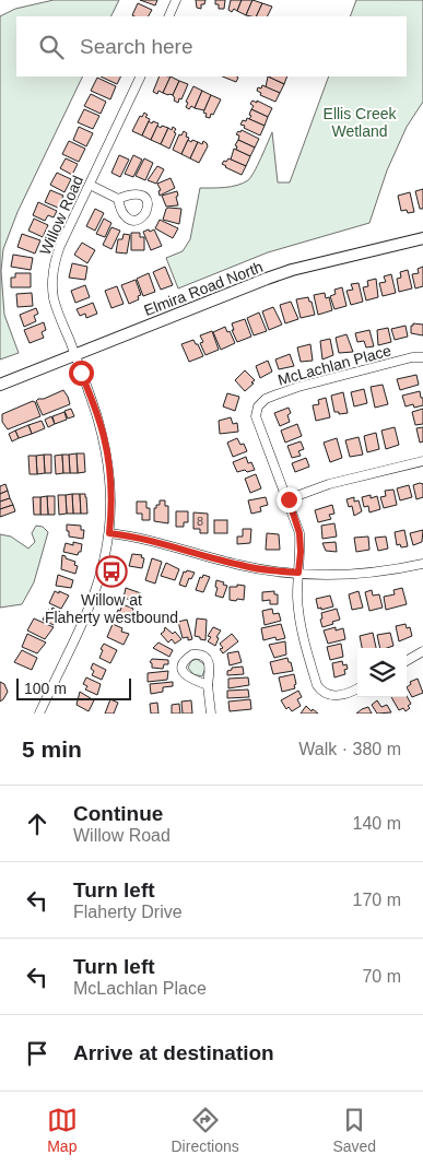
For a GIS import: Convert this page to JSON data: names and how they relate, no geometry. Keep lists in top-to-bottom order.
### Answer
{
  "streets": {
    "main road": ["Elmira Road North"],
    "street": ["Willow Road", "McLachlan Place"]
  },
  "crossings": [
    ["Willow Road", "Elmira Road North"]
  ],
  "parks": ["Ellis Creek Wetland"],
  "places": {
    "bus stop": ["Willow at Flaherty westbound"]
  },
  "house_numbers": ["8"],
  "scale_bar": "100 m",
  "page": {
    "search": "Search here",
    "scale": "100 m",
    "heading": ["5 min", "Walk · 380 m"],
    "list": [
      ["Continue", "Willow Road", "140 m"],
      ["Turn left", "Flaherty Drive", "170 m"],
      ["Turn left", "McLachlan Place", "70 m"],
      "Arrive at destination"
    ],
    "nav": ["Map", "Directions", "Saved"]
  }
}
